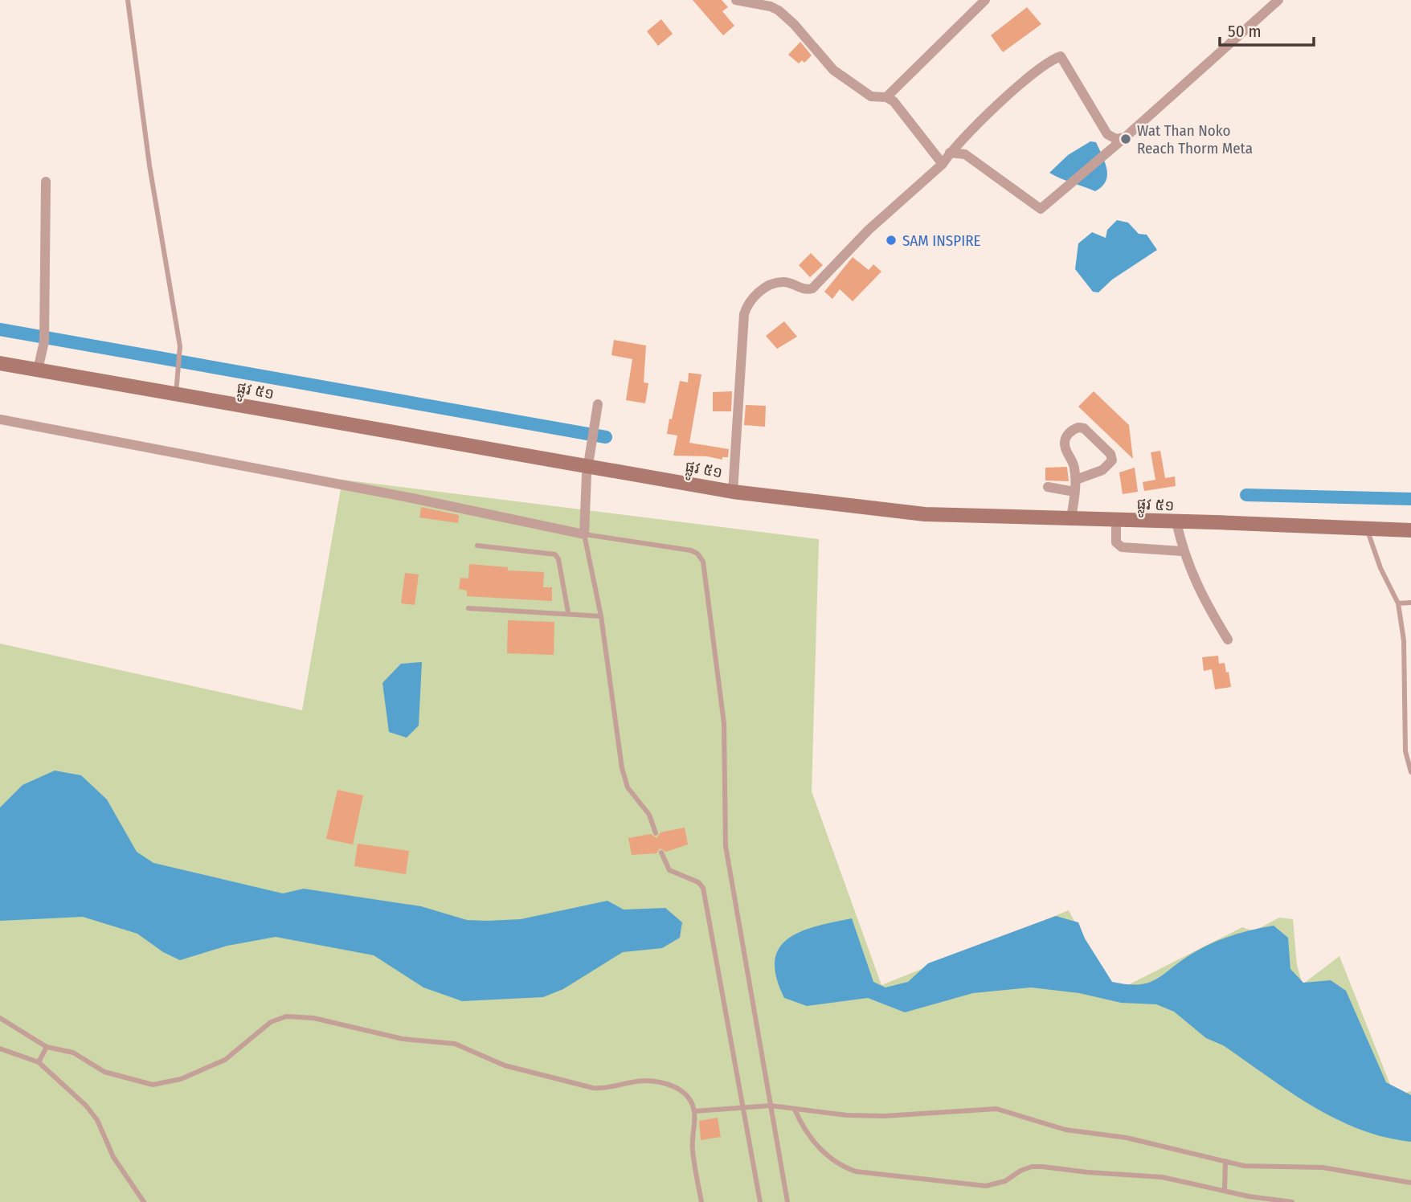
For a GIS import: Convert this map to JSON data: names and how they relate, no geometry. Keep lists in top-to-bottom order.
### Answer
{
  "streets": {
    "main road": ["ផ្លូវ ៥១"]
  },
  "places": ["Wat Than Noko Reach Thorm Meta", "SAM INSPIRE"],
  "scale_bar": "50 m"
}
